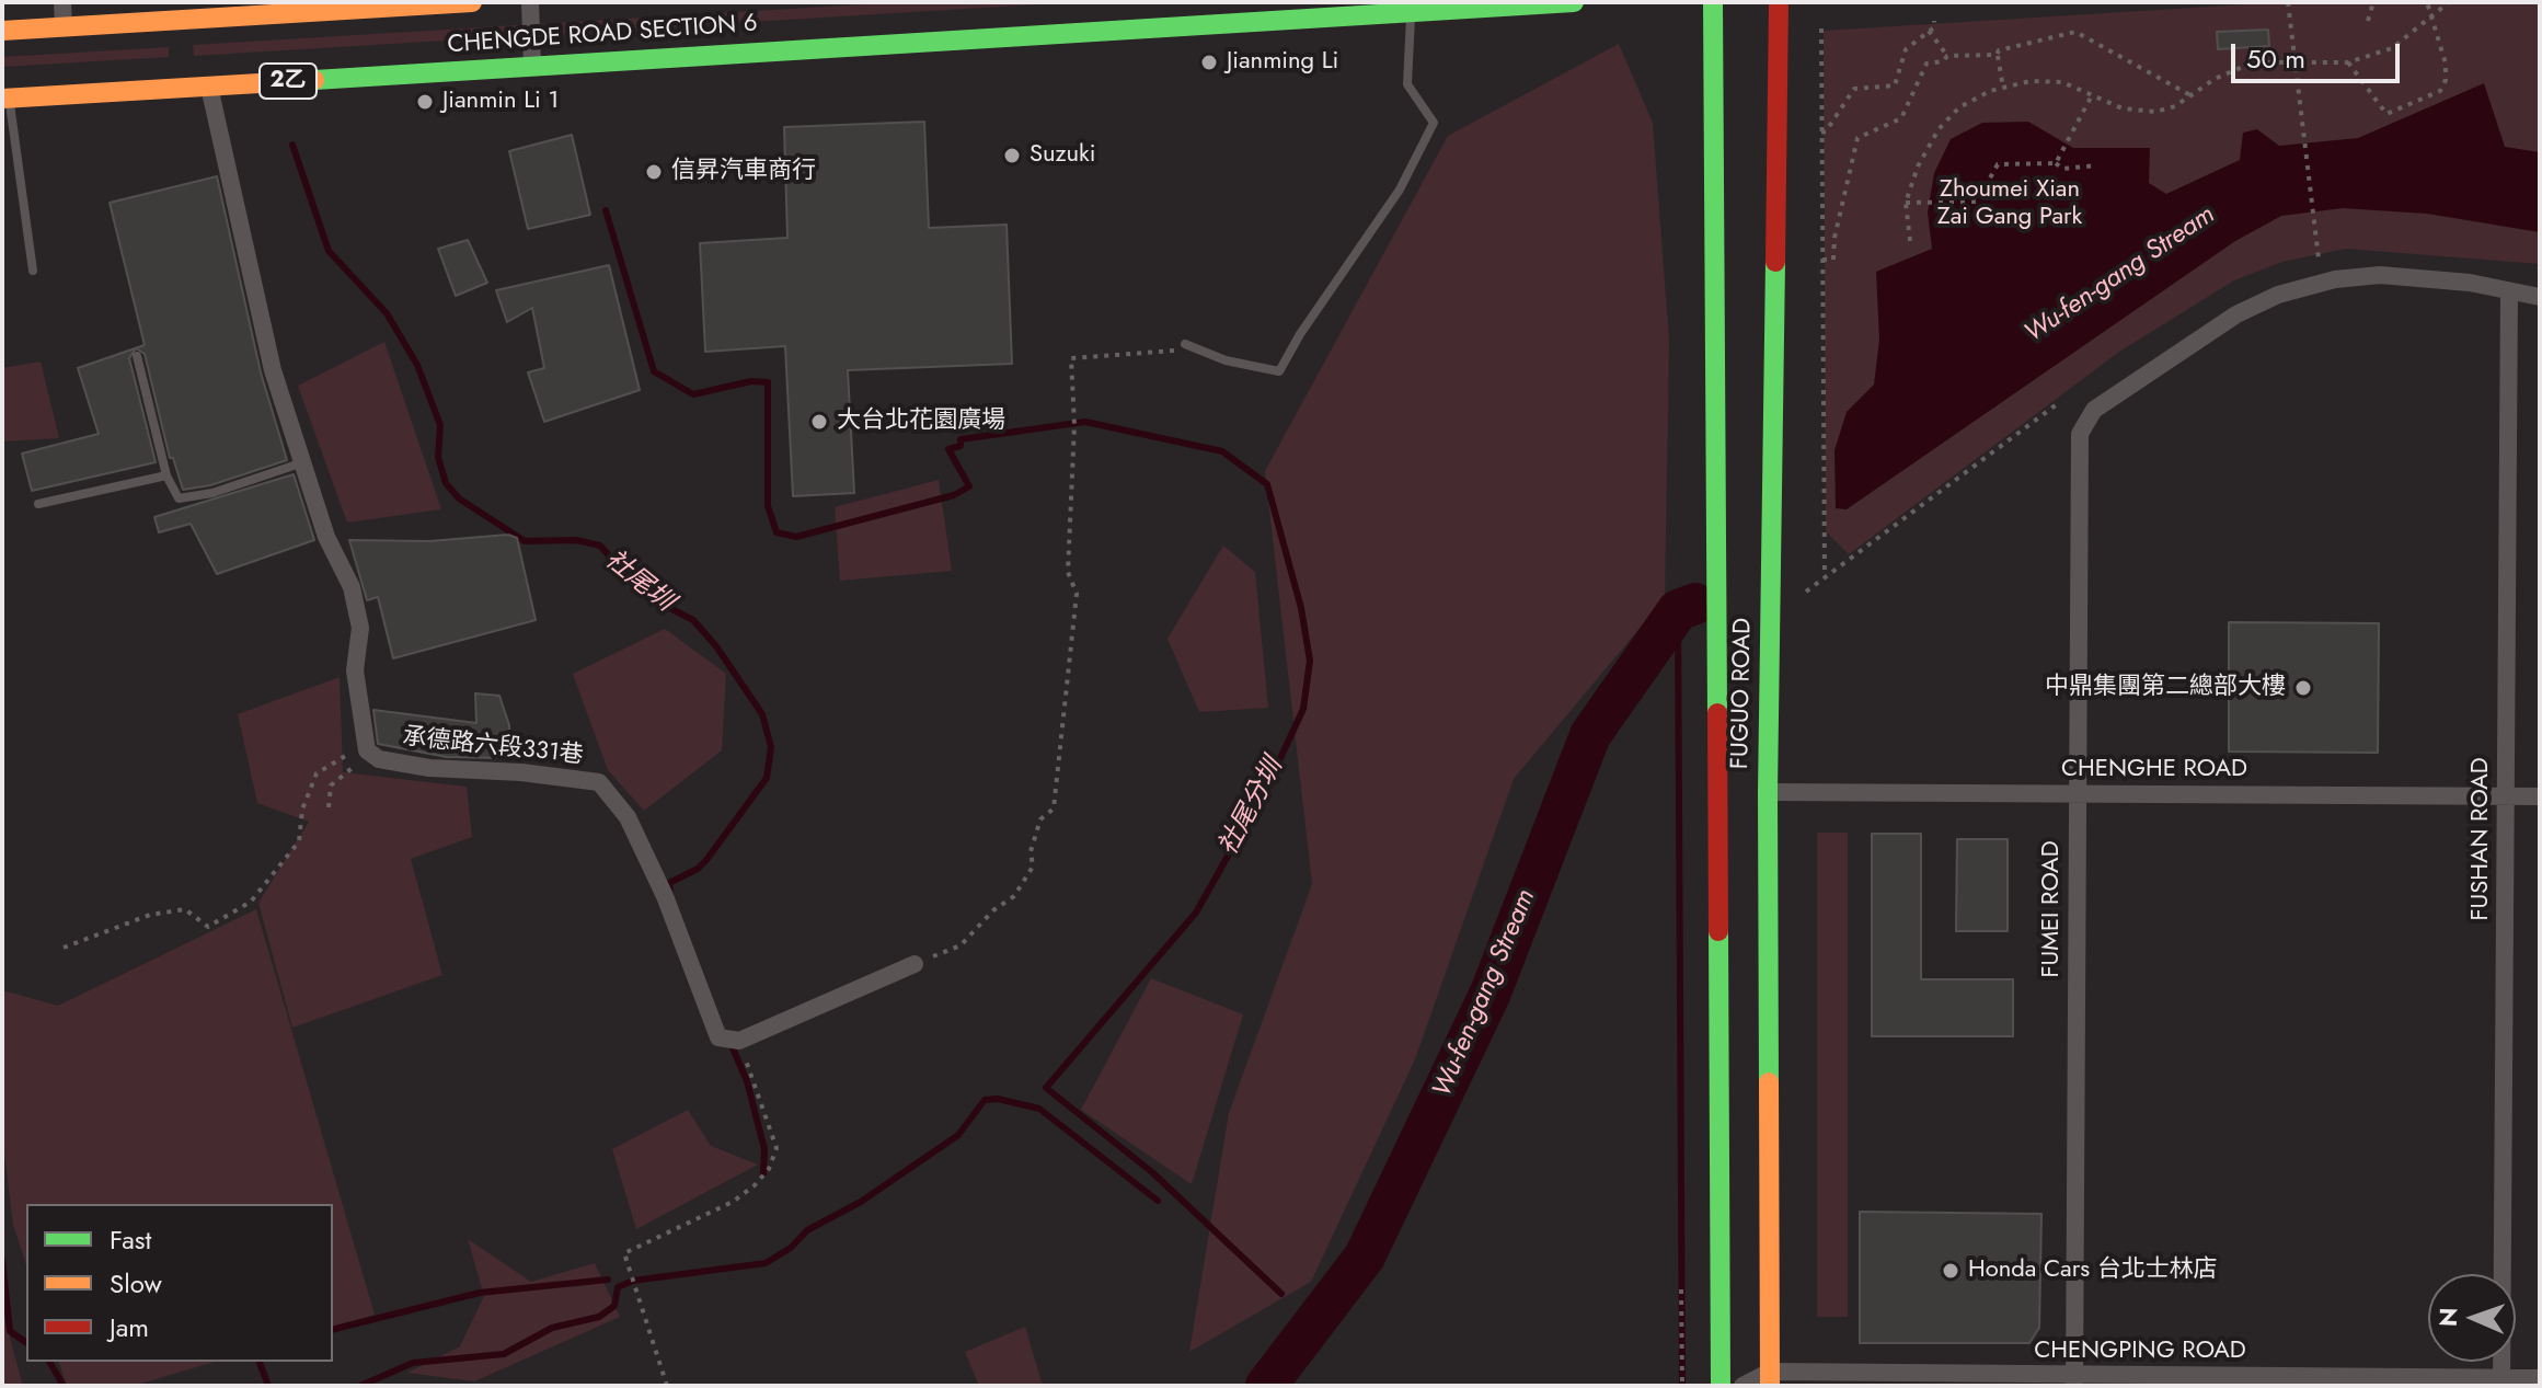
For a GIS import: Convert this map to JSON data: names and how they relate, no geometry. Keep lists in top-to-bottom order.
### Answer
{
  "streets": {
    "street": [
      "CHENGDE ROAD SECTION 6",
      "2乙",
      "FUGUO ROAD",
      "承德路六段331巷",
      "CHENGHE ROAD",
      "FUSHAN ROAD",
      "FUMEI ROAD",
      "CHENGPING ROAD"
    ]
  },
  "crossings": [
    ["FUGUO ROAD", "CHENGHE ROAD"],
    ["FUGUO ROAD", "CHENGPING ROAD"],
    ["CHENGHE ROAD", "FUSHAN ROAD"],
    ["CHENGHE ROAD", "FUMEI ROAD"],
    ["FUSHAN ROAD", "FUMEI ROAD"],
    ["FUSHAN ROAD", "CHENGPING ROAD"],
    ["FUMEI ROAD", "CHENGPING ROAD"]
  ],
  "water": ["Wu-fen-gang Stream", "社尾圳", "社尾分圳"],
  "parks": ["Zhoumei Xian Zai Gang Park"],
  "places": [
    "Jianming Li",
    "Jianmin Li 1",
    "Suzuki",
    "信昇汽車商行",
    "大台北花園廣場",
    "中鼎集團第二總部大樓",
    "Honda Cars 台北士林店"
  ],
  "legend": ["Fast", "Slow", "Jam"],
  "scale_bar": "50 m",
  "north": "left"
}
